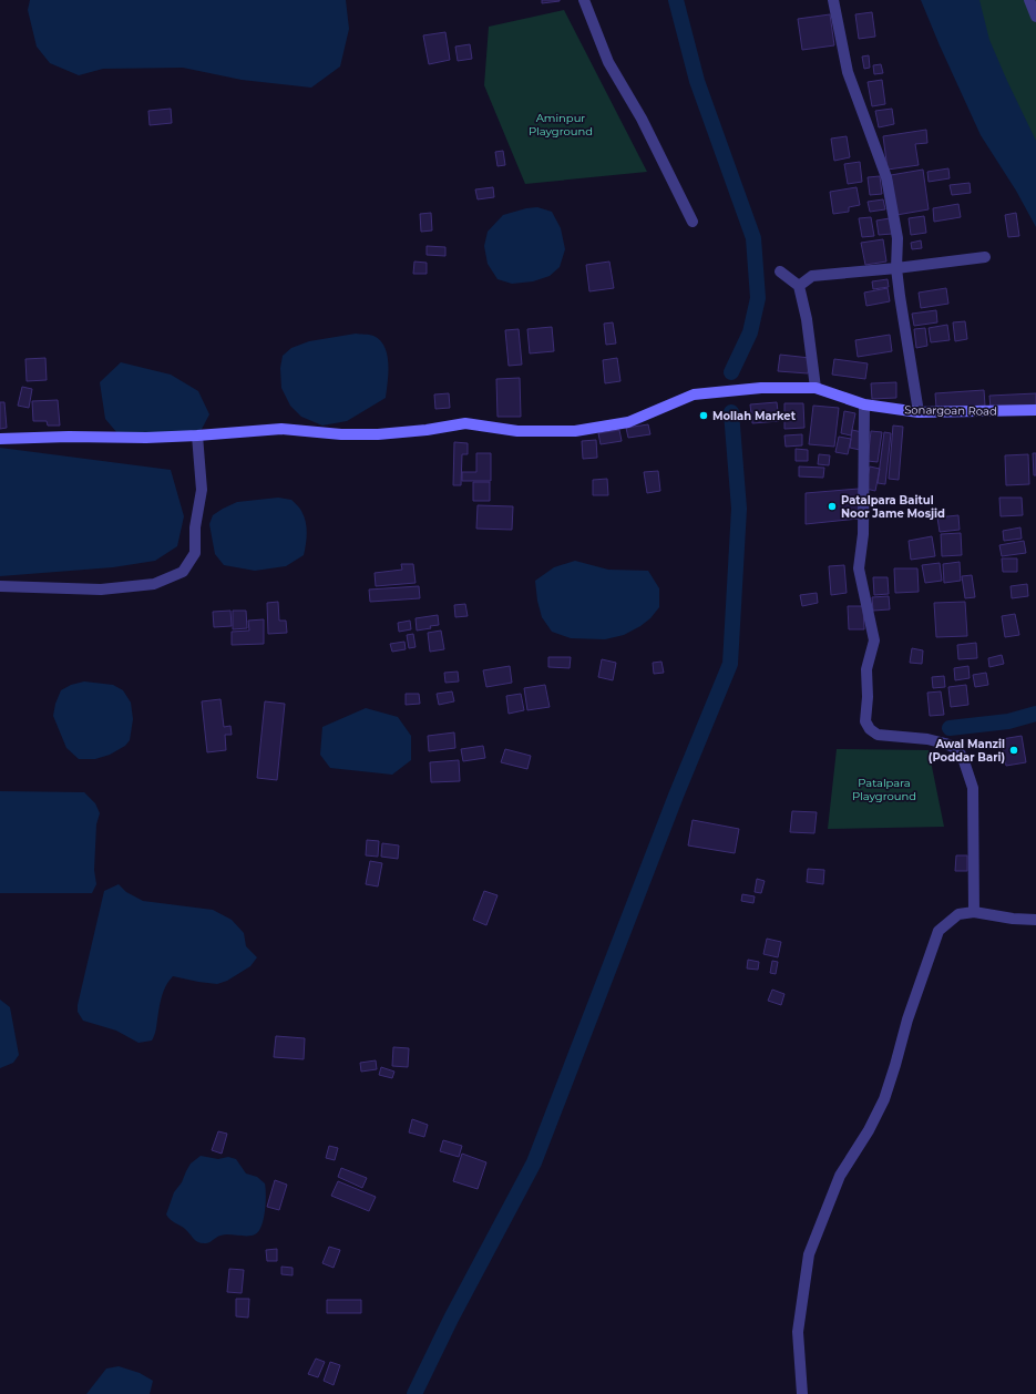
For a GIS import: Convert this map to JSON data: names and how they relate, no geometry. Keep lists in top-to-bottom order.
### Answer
{
  "streets": {
    "street": ["Sonargoan Road"]
  },
  "parks": ["Aminpur Playground", "Patalpara Playground"],
  "places": ["Mollah Market", "Patalpara Baitul Noor Jame Mosjid", "Awal Manzil (Poddar Bari)"]
}
